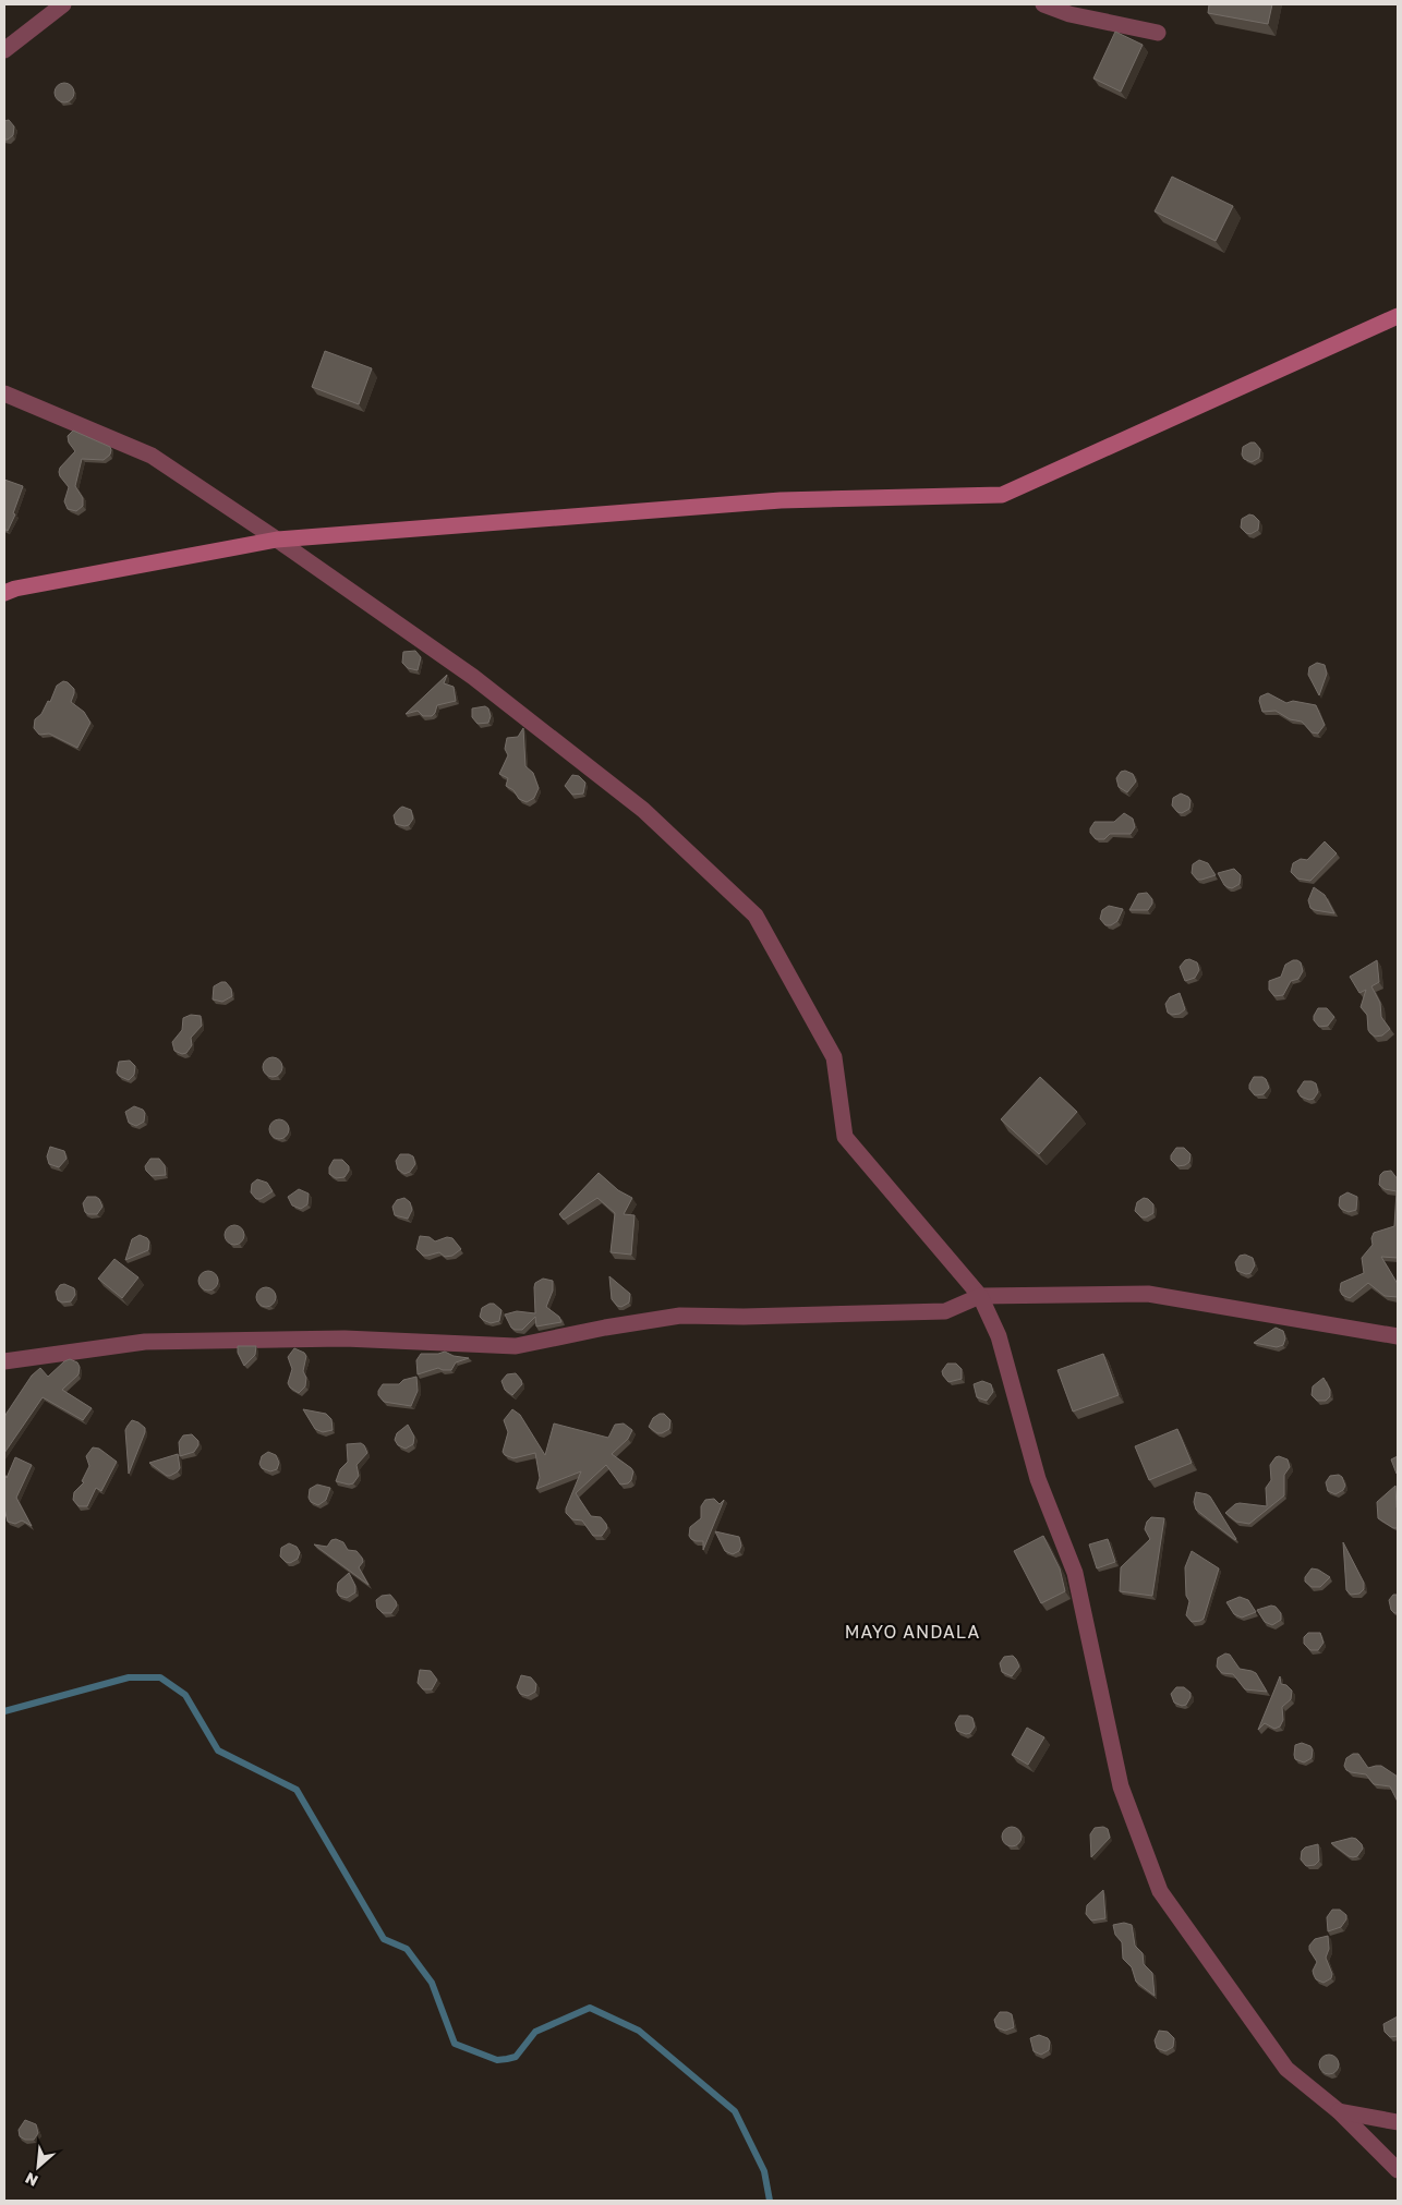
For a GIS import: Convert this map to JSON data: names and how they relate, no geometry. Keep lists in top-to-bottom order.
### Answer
{
  "districts": ["MAYO ANDALA"],
  "north": "bottom left"
}
